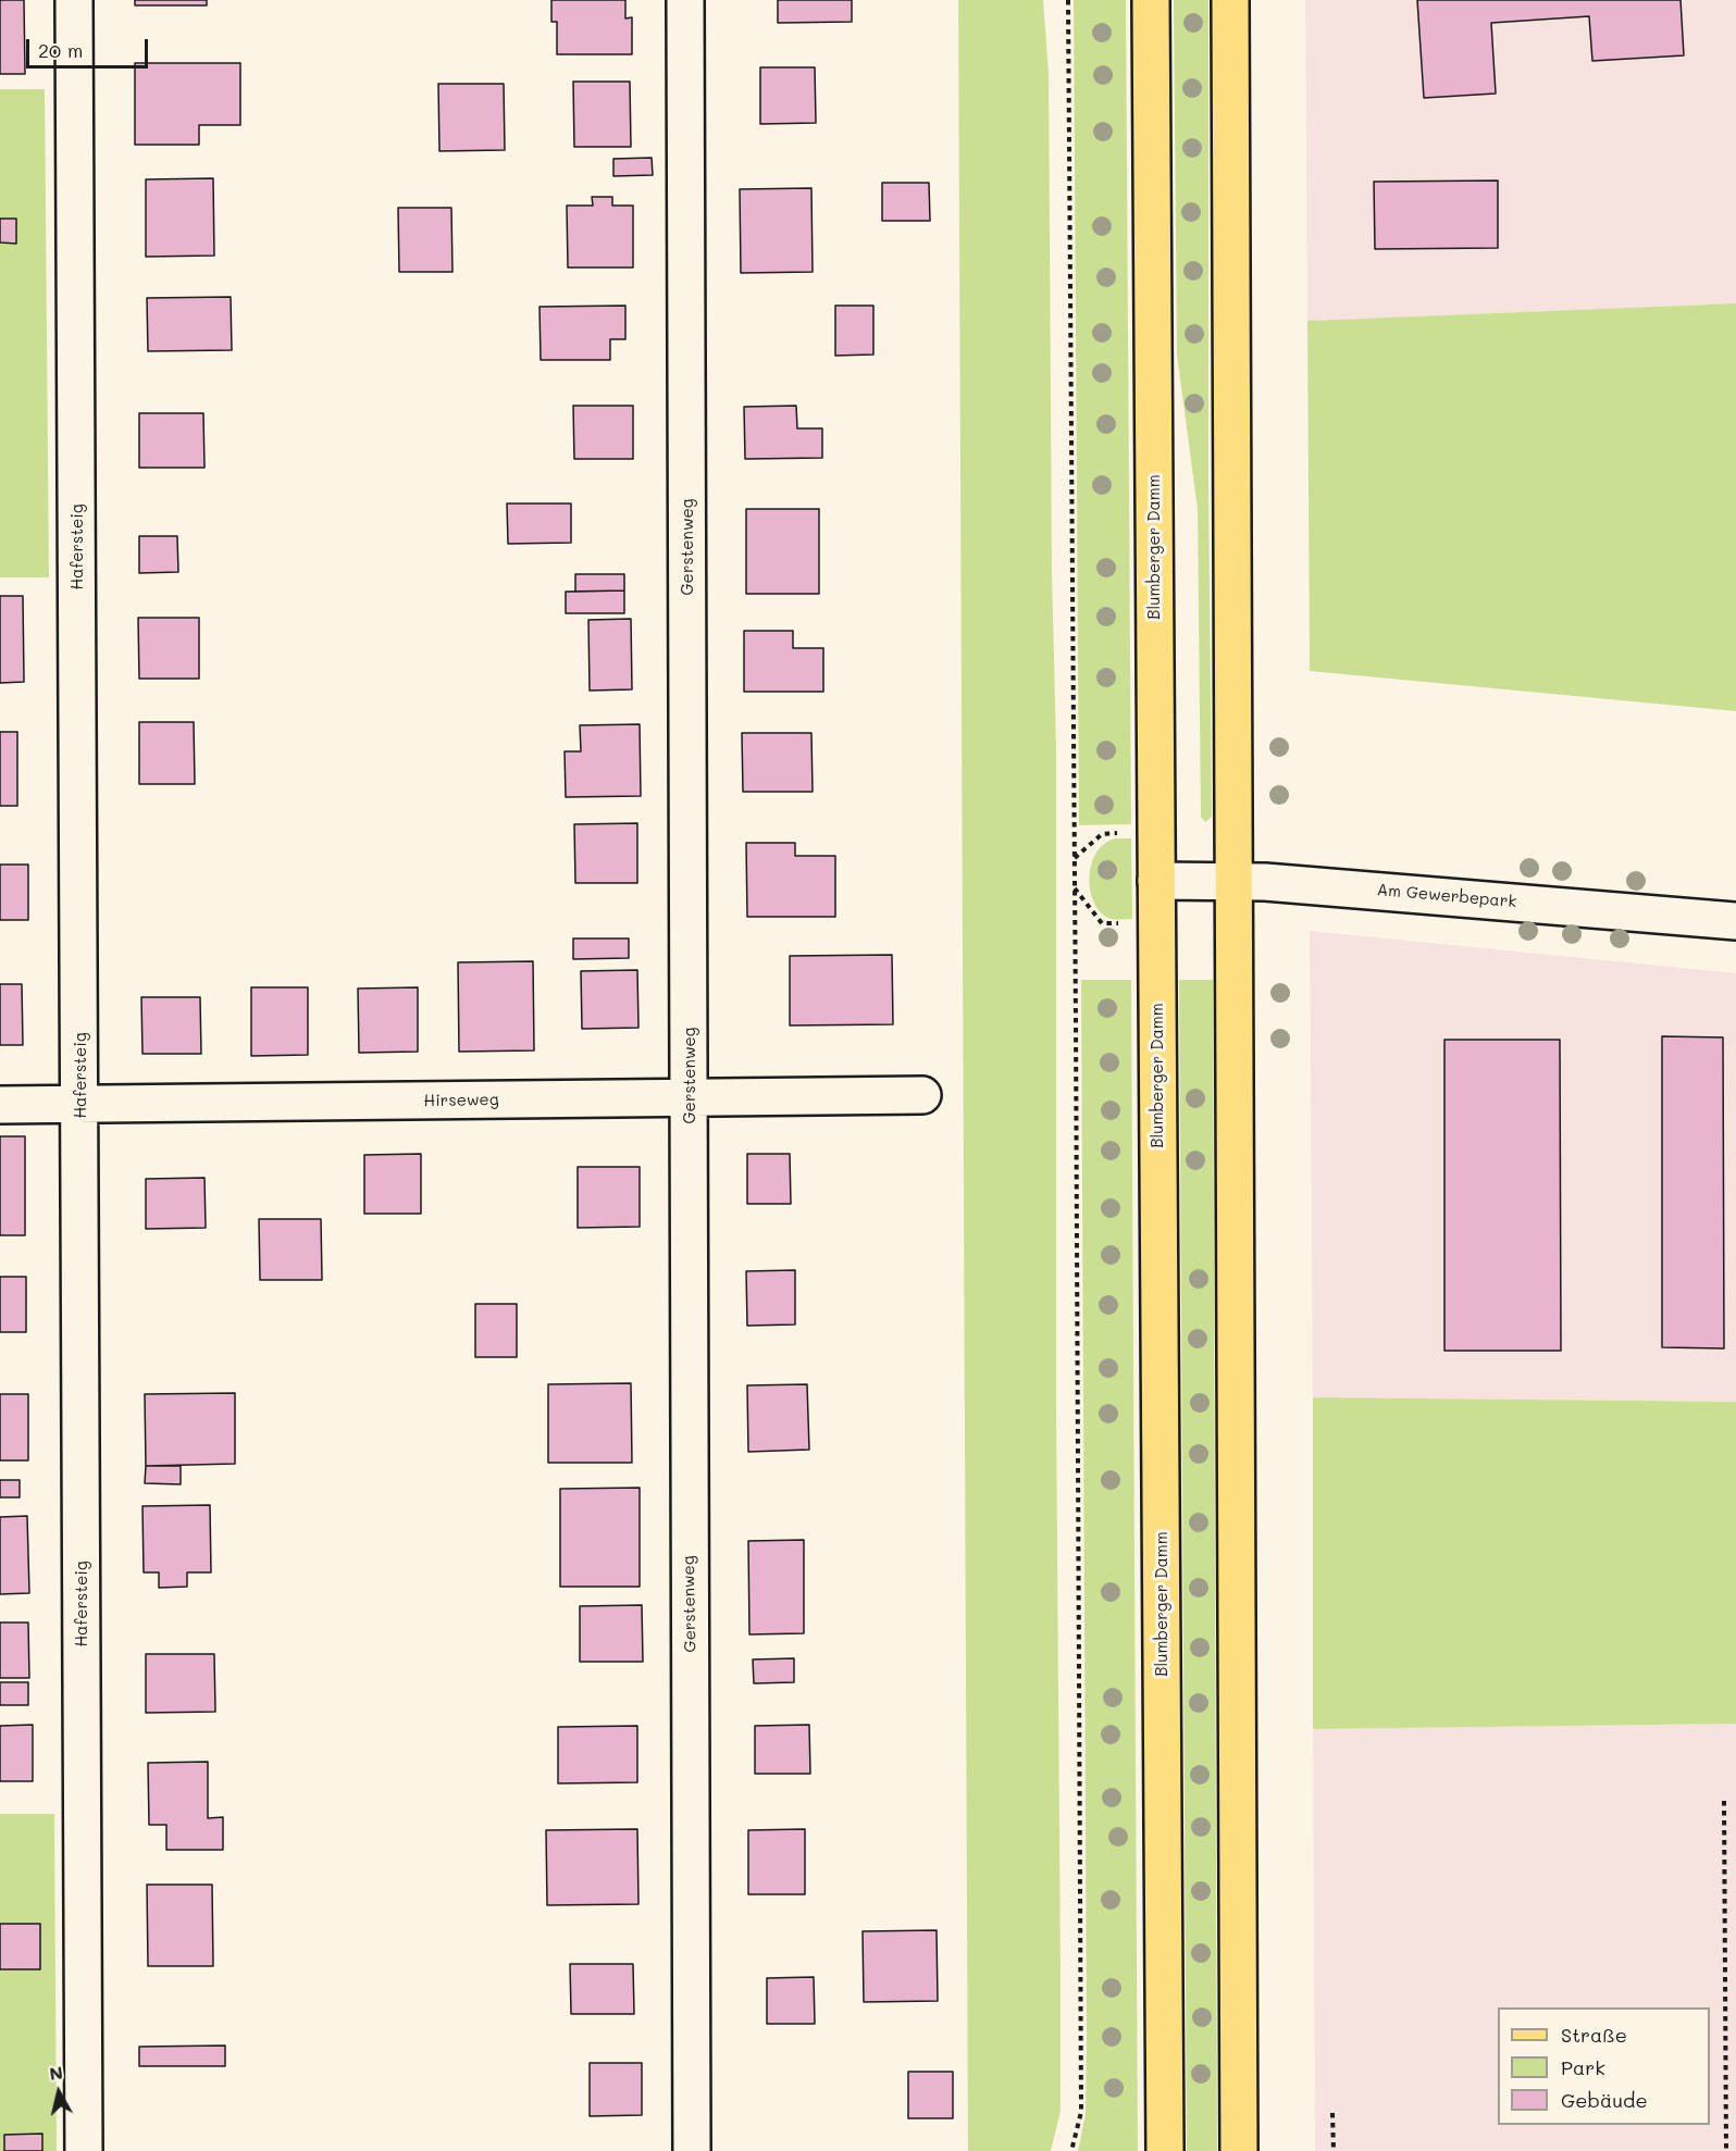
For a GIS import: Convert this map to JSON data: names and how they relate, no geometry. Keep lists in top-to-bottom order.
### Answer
{
  "streets": {
    "main road": ["Blumberger Damm"],
    "street": [
      "Hafersteig",
      "Gerstenweg",
      "Am Gewerbepark",
      "Hirseweg"
    ]
  },
  "crossings": [
    ["Hafersteig", "Hirseweg"],
    ["Gerstenweg", "Hirseweg"],
    ["Blumberger Damm", "Am Gewerbepark"]
  ],
  "legend": ["Straße", "Park", "Gebäude"],
  "scale_bar": "20 m",
  "north": "top"
}
